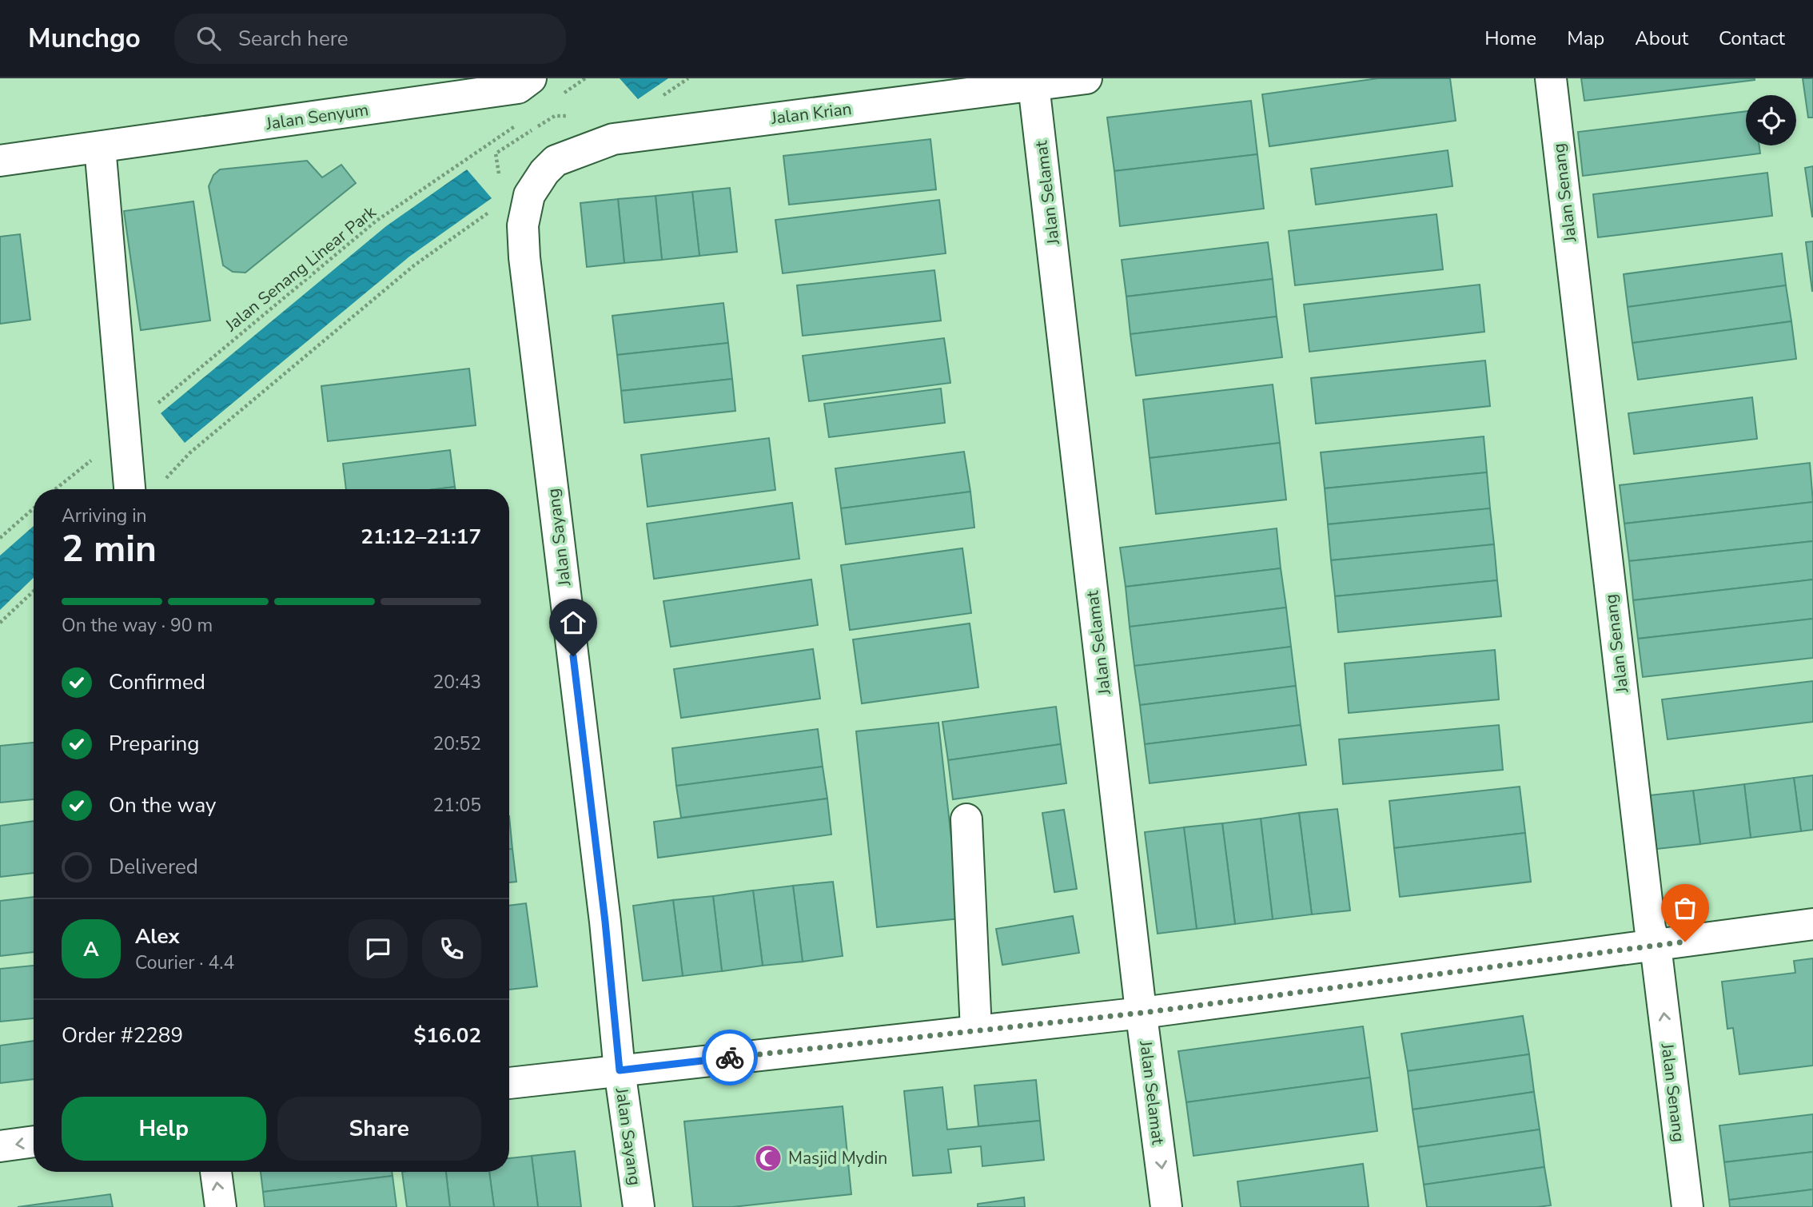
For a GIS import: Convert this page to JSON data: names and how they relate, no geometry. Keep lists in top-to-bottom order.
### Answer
{
  "streets": {
    "street": [
      "Jalan Krian",
      "Jalan Senyum",
      "Jalan Selamat",
      "Jalan Senang",
      "Jalan Sayang"
    ],
    "path": ["Jalan Senang Linear Park"]
  },
  "crossings": [
    ["Jalan Krian", "Jalan Selamat"],
    ["Jalan Krian", "Jalan Sayang"]
  ],
  "places": {
    "mosque": ["Masjid Mydin"]
  },
  "page": {
    "header": "Munchgo",
    "search": "Search here",
    "nav": [
      "Home",
      "Map",
      "About",
      "Contact"
    ],
    "heading": ["2 min", "Arriving in", "21:12–21:17"],
    "panel": [
      "Alex",
      "Courier · 4.4",
      "Order #2289",
      "$16.02"
    ],
    "bar": "On the way · 90 m",
    "list": [
      ["Confirmed", "20:43"],
      ["Preparing", "20:52"],
      ["On the way", "21:05"],
      "Delivered"
    ],
    "round": "A",
    "buttons": ["Help", "Share"]
  }
}
